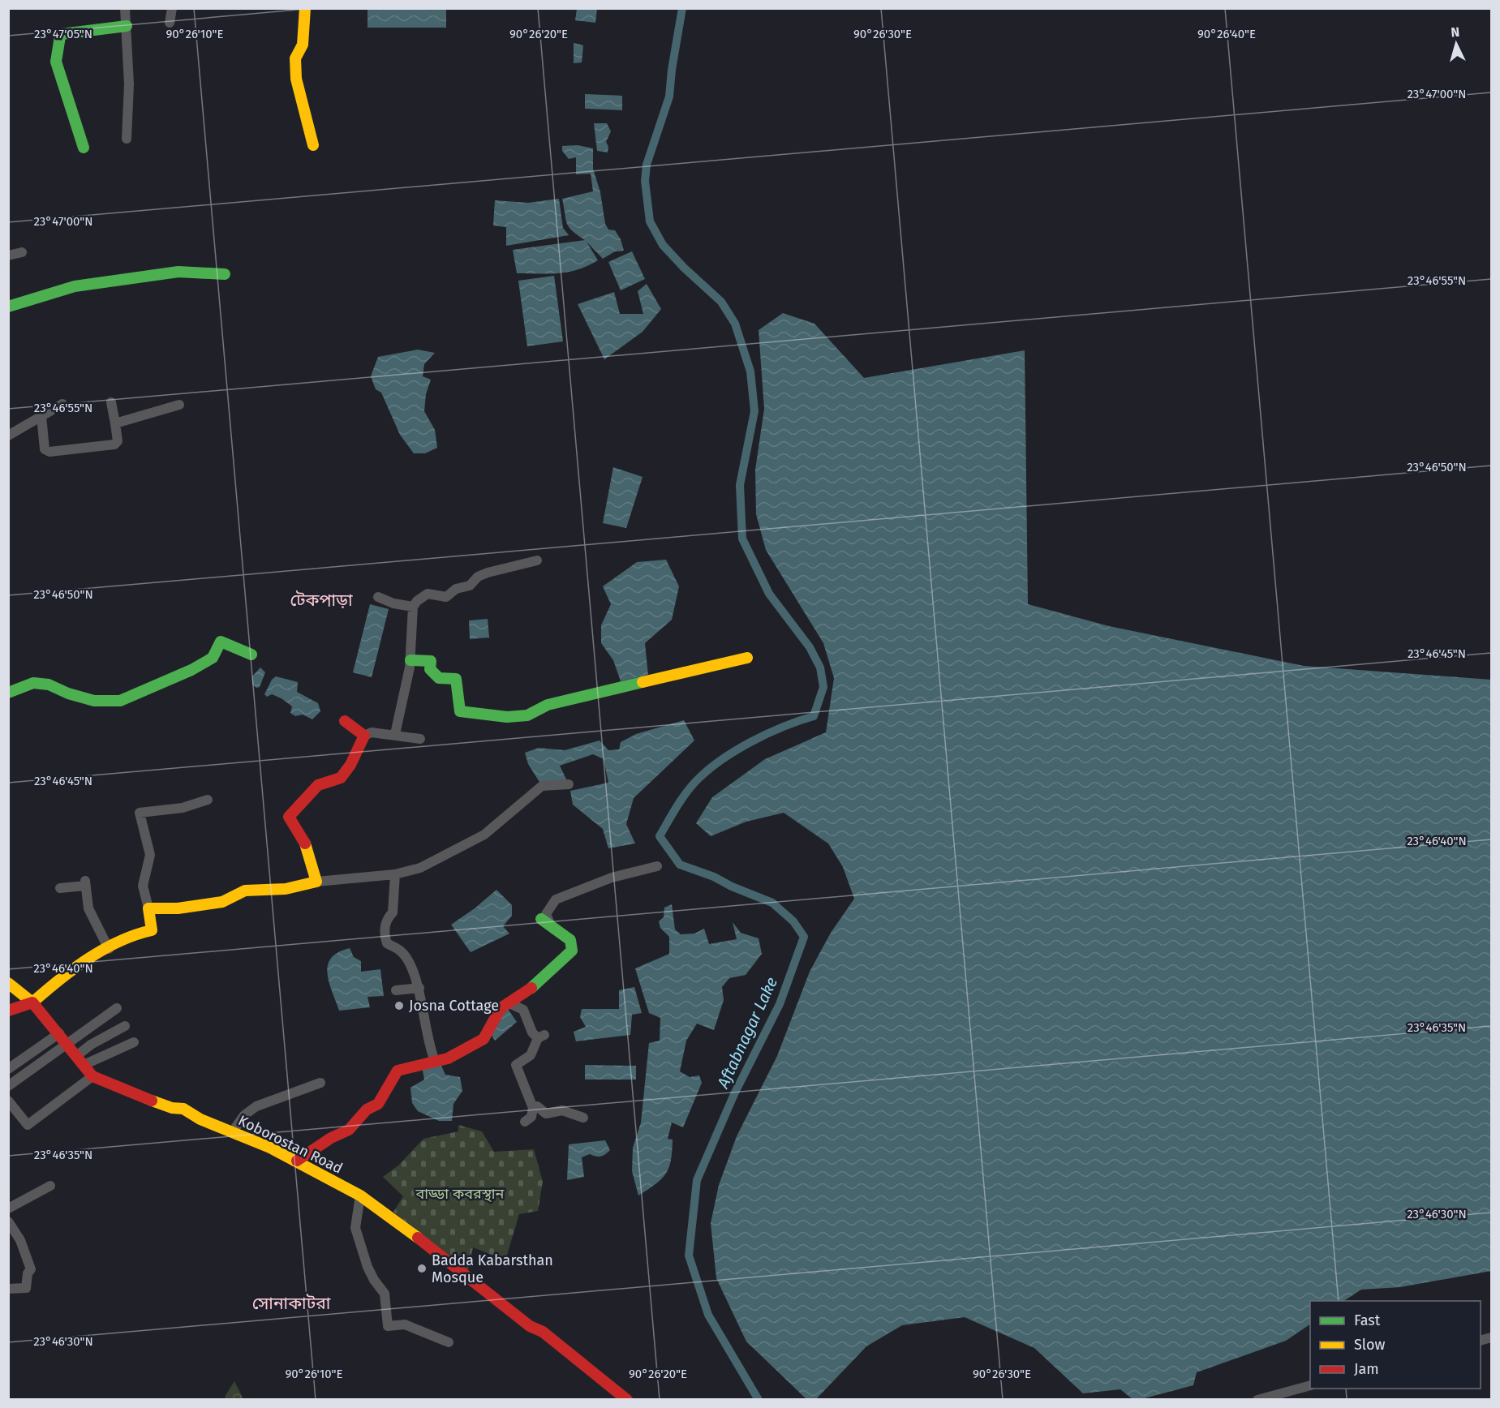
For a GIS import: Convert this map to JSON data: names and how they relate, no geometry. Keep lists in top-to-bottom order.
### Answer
{
  "streets": {
    "street": ["Koborostan Road"]
  },
  "districts": ["টেকপাড়া", "সোনাকাটরা"],
  "water": ["Aftabnagar Lake"],
  "parks": ["বাড্ডা কবরস্থান"],
  "places": ["Josna Cottage", "Badda Kabarsthan Mosque"],
  "legend": ["Fast", "Slow", "Jam"],
  "north": "top",
  "coordinates": [
    "90°26'10\"E",
    "90°26'20\"E",
    "90°26'30\"E",
    "90°26'40\"E",
    "23°47'05\"N",
    "23°47'00\"N",
    "23°46'55\"N",
    "23°46'50\"N",
    "23°46'45\"N",
    "23°46'40\"N",
    "23°46'35\"N",
    "23°46'30\"N"
  ]
}
